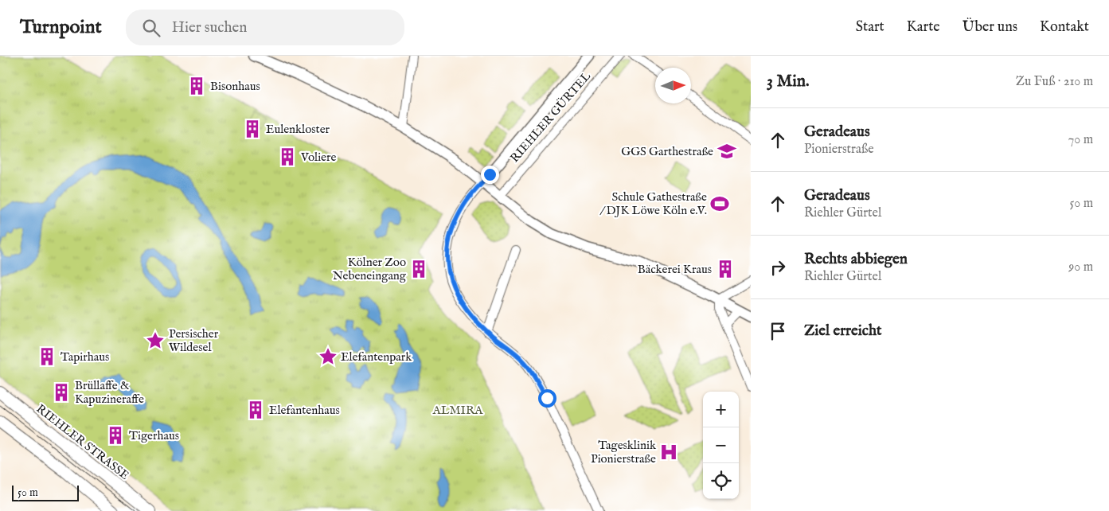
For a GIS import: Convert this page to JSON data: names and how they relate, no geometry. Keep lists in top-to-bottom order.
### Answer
{
  "streets": {
    "main road": ["RIEHLER STRASSE"],
    "street": ["RIEHLER GÜRTEL"]
  },
  "parks": ["ALMIRA"],
  "places": {
    "building": [
      "Bisonhaus",
      "Eulenkloster",
      "Voliere",
      "Kölner Zoo Nebeneingang",
      "Bäckerei Kraus",
      "Tapirhaus",
      "Brüllaffe & Kapuzineraffe",
      "Elefantenhaus",
      "Tigerhaus"
    ],
    "school or university": ["GGS Garthestraße"],
    "sports": ["Schule Gathestraße / DJK Löwe Köln e.V."],
    "place": ["Persischer Wildesel", "Elefantenpark"],
    "hospital": ["Tagesklinik Pionierstraße"]
  },
  "scale_bar": "50 m",
  "north": "right",
  "page": {
    "header": "Turnpoint",
    "search": "Hier suchen",
    "nav": [
      "Start",
      "Karte",
      "Über uns",
      "Kontakt"
    ],
    "heading": ["3 Min.", "Zu Fuß · 210 m"],
    "list": [
      ["Geradeaus", "Pionierstraße", "70 m"],
      ["Geradeaus", "Riehler Gürtel", "50 m"],
      ["Rechts abbiegen", "Riehler Gürtel", "90 m"],
      "Ziel erreicht"
    ],
    "map_buttons": ["+", "−"],
    "scale": "50 m"
  }
}
